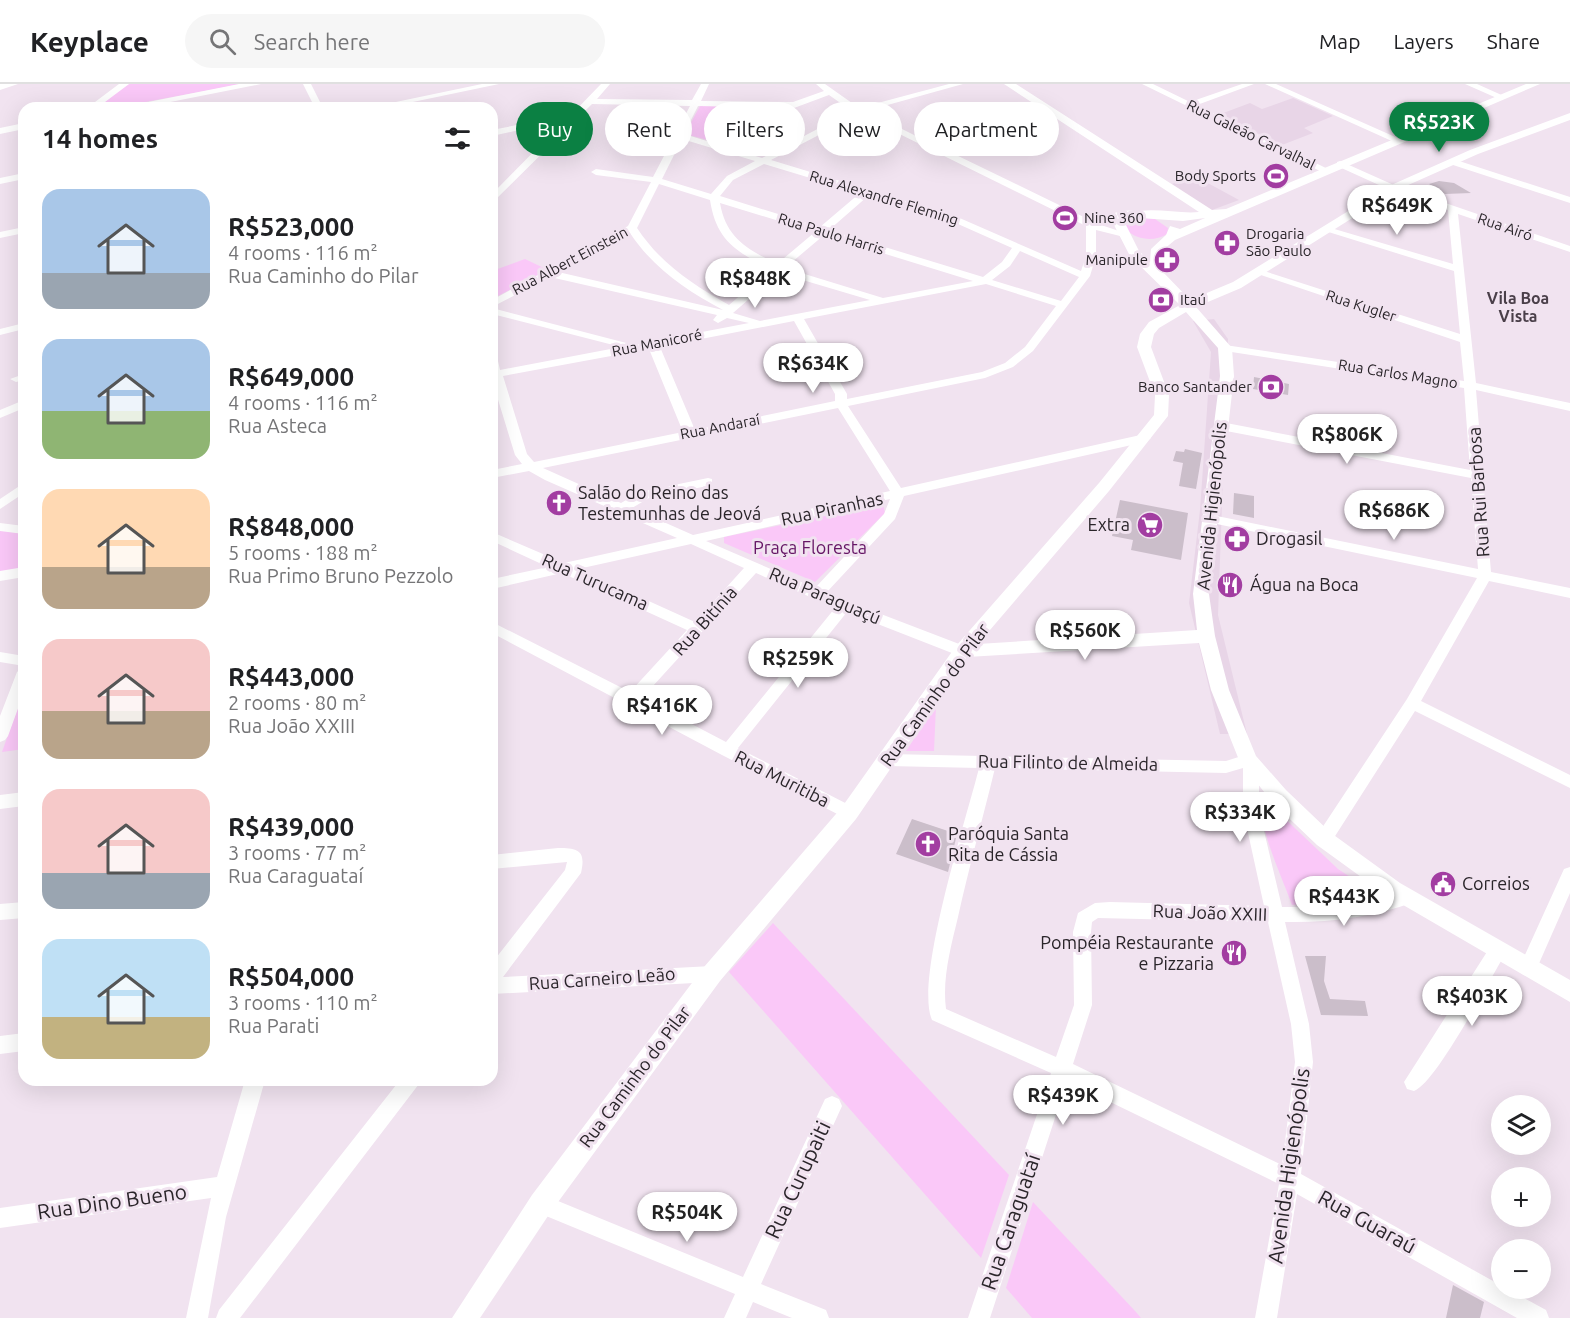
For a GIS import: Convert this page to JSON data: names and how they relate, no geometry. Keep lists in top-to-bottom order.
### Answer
{
  "streets": {
    "main road": ["Avenida Higienópolis", "Rua Caminho do Pilar"],
    "street": [
      "Rua Galeão Carvalhal",
      "Rua Alexandre Fleming",
      "Rua Airó",
      "Rua Paulo Harris",
      "Rua Albert Einstein",
      "Rua Kugler",
      "Rua Manicoré",
      "Rua Carlos Magno",
      "Rua Andaraí",
      "Rua Rui Barbosa",
      "Rua Piranhas",
      "Rua Turucama",
      "Rua Paraguaçú",
      "Rua Bitínia",
      "Rua Filinto de Almeida",
      "Rua Muritiba",
      "Rua João XXIII",
      "Rua Carneiro Leão",
      "Rua Curupaiti",
      "Rua Dino Bueno",
      "Rua Caraguataí",
      "Rua Guaraú"
    ]
  },
  "crossings": [
    ["Rua Alexandre Fleming", "Rua Manicoré"],
    ["Rua Alexandre Fleming", "Rua Andaraí"],
    ["Rua Airó", "Rua Rui Barbosa"],
    ["Rua Airó", "Rua Caminho do Pilar"],
    ["Rua Paulo Harris", "Rua Albert Einstein"],
    ["Rua Paulo Harris", "Rua Manicoré"],
    ["Rua Paulo Harris", "Rua Andaraí"],
    ["Rua Kugler", "Rua Rui Barbosa"],
    ["Rua Kugler", "Rua Caminho do Pilar"],
    ["Rua Carlos Magno", "Rua Rui Barbosa"],
    ["Rua Carlos Magno", "Avenida Higienópolis"],
    ["Rua Andaraí", "Rua Paraguaçú"],
    ["Avenida Higienópolis", "Rua Filinto de Almeida"],
    ["Avenida Higienópolis", "Rua João XXIII"],
    ["Avenida Higienópolis", "Rua Guaraú"],
    ["Rua Piranhas", "Rua Turucama"],
    ["Rua Piranhas", "Rua Paraguaçú"],
    ["Rua Piranhas", "Rua Caminho do Pilar"],
    ["Rua Turucama", "Rua Bitínia"],
    ["Rua Paraguaçú", "Rua Bitínia"],
    ["Rua Paraguaçú", "Rua Caminho do Pilar"],
    ["Rua Bitínia", "Rua Muritiba"],
    ["Rua Caminho do Pilar", "Rua Filinto de Almeida"],
    ["Rua Caminho do Pilar", "Rua Muritiba"],
    ["Rua Caminho do Pilar", "Rua Carneiro Leão"],
    ["Rua Filinto de Almeida", "Rua Guaraú"],
    ["Rua João XXIII", "Rua Caraguataí"],
    ["Rua Caraguataí", "Rua Guaraú"]
  ],
  "districts": ["Vila Boa Vista"],
  "parks": ["Praça Floresta"],
  "places": {
    "sports": ["Body Sports", "Nine 360"],
    "pharmacy": ["Drogaria São Paulo", "Manipule", "Drogasil"],
    "bank": ["Itaú", "Banco Santander"],
    "church": ["Salão do Reino das Testemunhas de Jeová", "Paróquia Santa Rita de Cássia"],
    "supermarket": ["Extra"],
    "restaurant": ["Água na Boca", "Pompéia Restaurante e Pizzaria"],
    "public building": ["Correios"]
  },
  "page": {
    "header": "Keyplace",
    "search": "Search here",
    "nav": ["Map", "Layers", "Share"],
    "price": [
      "R$523K",
      "R$649K",
      "R$848K",
      "R$634K",
      "R$806K",
      "R$686K",
      "R$560K",
      "R$259K",
      "R$416K",
      "R$334K",
      "R$443K",
      "R$403K",
      "R$439K",
      "R$504K"
    ],
    "chip": [
      "Buy",
      "Rent",
      "Filters",
      "New",
      "Apartment"
    ],
    "heading": "14 homes",
    "list": [
      {
        "name": "R$523,000",
        "note": "4 rooms · 116 m² · Rua Caminho do Pilar"
      },
      {
        "name": "R$649,000",
        "note": "4 rooms · 116 m² · Rua Asteca"
      },
      {
        "name": "R$848,000",
        "note": "5 rooms · 188 m² · Rua Primo Bruno Pezzolo"
      },
      {
        "name": "R$443,000",
        "note": "2 rooms · 80 m² · Rua João XXIII"
      },
      {
        "name": "R$439,000",
        "note": "3 rooms · 77 m² · Rua Caraguataí"
      },
      {
        "name": "R$504,000",
        "note": "3 rooms · 110 m² · Rua Parati"
      }
    ],
    "map_buttons": ["+", "−"]
  }
}
